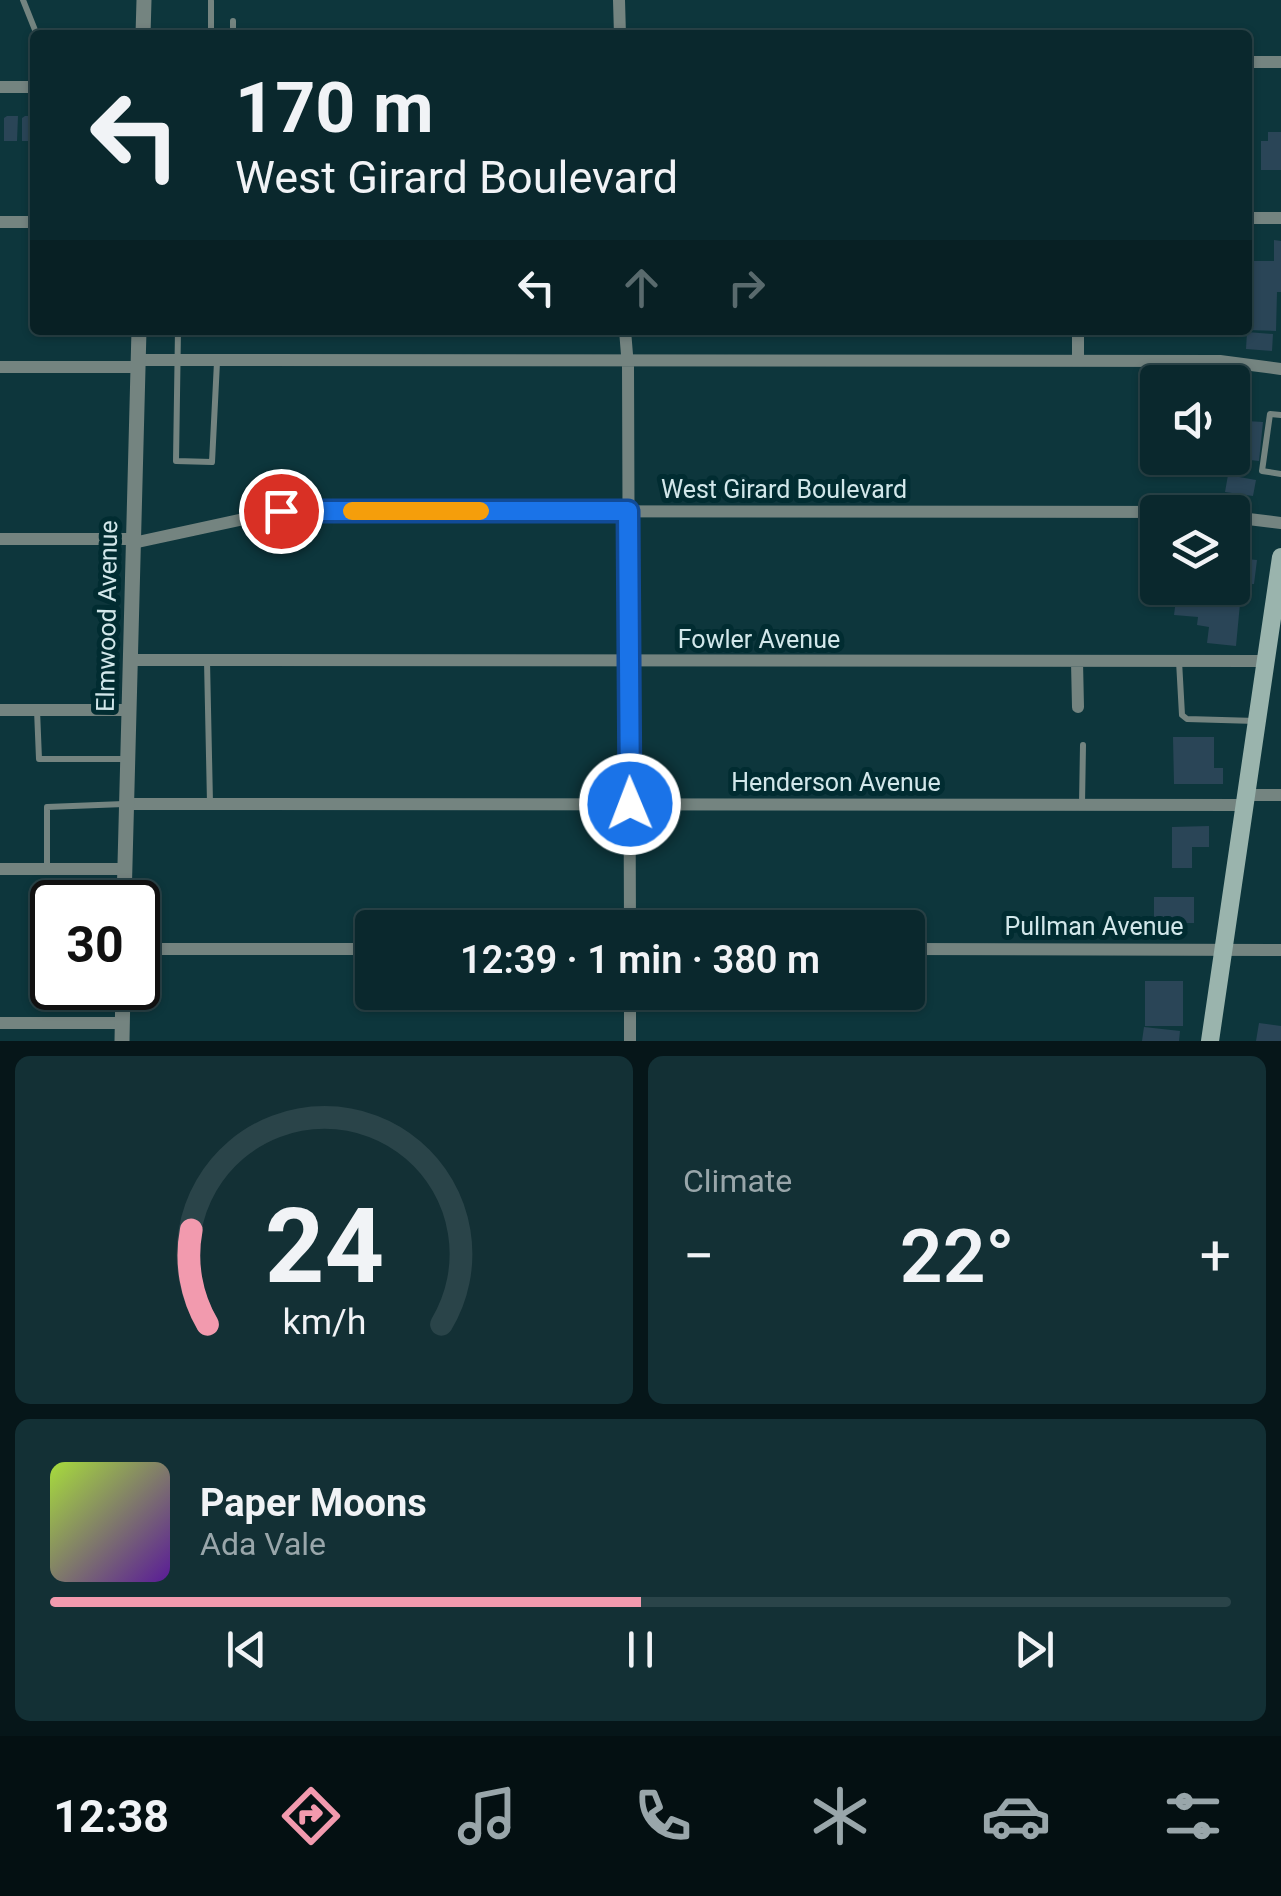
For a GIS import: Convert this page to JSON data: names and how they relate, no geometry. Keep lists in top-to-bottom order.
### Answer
{
  "streets": {
    "street": [
      "West Girard Boulevard",
      "Elmwood Avenue",
      "Fowler Avenue",
      "Henderson Avenue",
      "Pullman Avenue"
    ]
  },
  "crossings": [
    ["West Girard Boulevard", "Elmwood Avenue"],
    ["Elmwood Avenue", "Fowler Avenue"],
    ["Elmwood Avenue", "Henderson Avenue"]
  ],
  "page": {
    "turn": ["170 m", "West Girard Boulevard"],
    "limit": "30",
    "trip": "12:39 · 1 min · 380 m",
    "tile": "Climate",
    "heat": ["−", "22°", "+"],
    "song": ["Paper Moons", "Ada Vale"],
    "tabs": "12:38",
    "gauge": ["24", "km/h"]
  }
}
